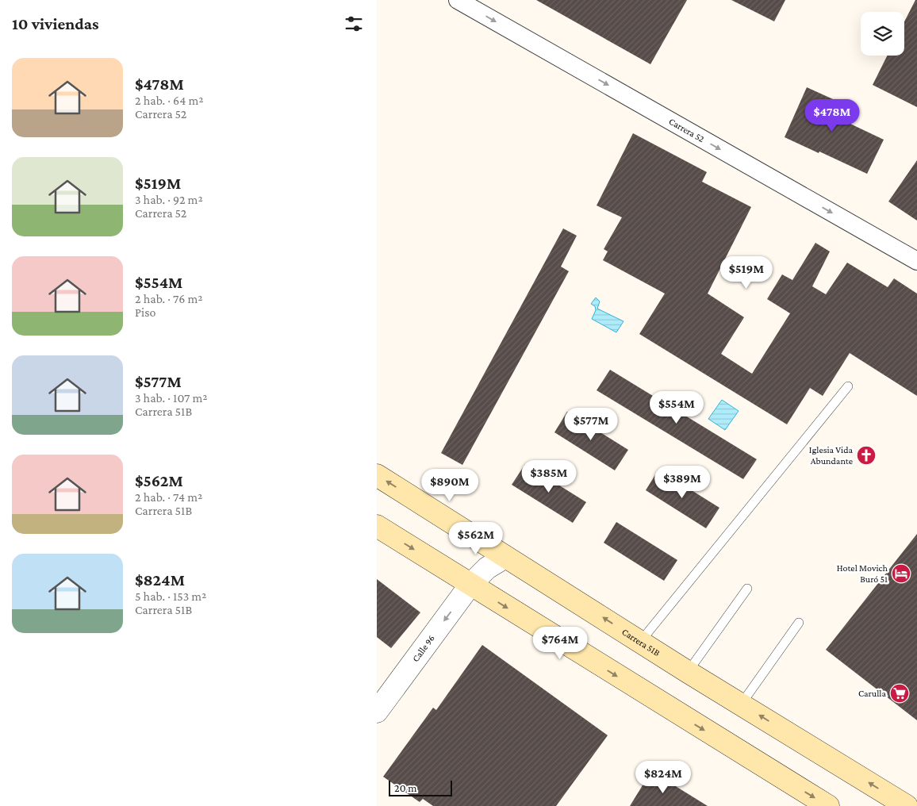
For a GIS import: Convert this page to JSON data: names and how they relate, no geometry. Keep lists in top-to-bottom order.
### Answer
{
  "streets": {
    "main road": ["Carrera 51B"],
    "street": ["Carrera 52", "Calle 96"]
  },
  "crossings": [
    ["Carrera 51B", "Calle 96"]
  ],
  "one_way": ["Carrera 52", "Calle 96"],
  "places": {
    "church": ["Iglesia Vida Abundante"],
    "hotel": ["Hotel Movich Buró 51"],
    "supermarket": ["Carulla"]
  },
  "scale_bar": "20 m",
  "page": {
    "heading": "10 viviendas",
    "list": [
      {
        "name": "$478M",
        "note": "2 hab. · 64 m² · Carrera 52"
      },
      {
        "name": "$519M",
        "note": "3 hab. · 92 m² · Carrera 52"
      },
      {
        "name": "$554M",
        "note": "2 hab. · 76 m² · Piso"
      },
      {
        "name": "$577M",
        "note": "3 hab. · 107 m² · Carrera 51B"
      },
      {
        "name": "$562M",
        "note": "2 hab. · 74 m² · Carrera 51B"
      },
      {
        "name": "$824M",
        "note": "5 hab. · 153 m² · Carrera 51B"
      }
    ],
    "price": [
      "$478M",
      "$519M",
      "$554M",
      "$577M",
      "$385M",
      "$389M",
      "$890M",
      "$562M",
      "$764M",
      "$824M"
    ],
    "scale": "20 m"
  }
}
